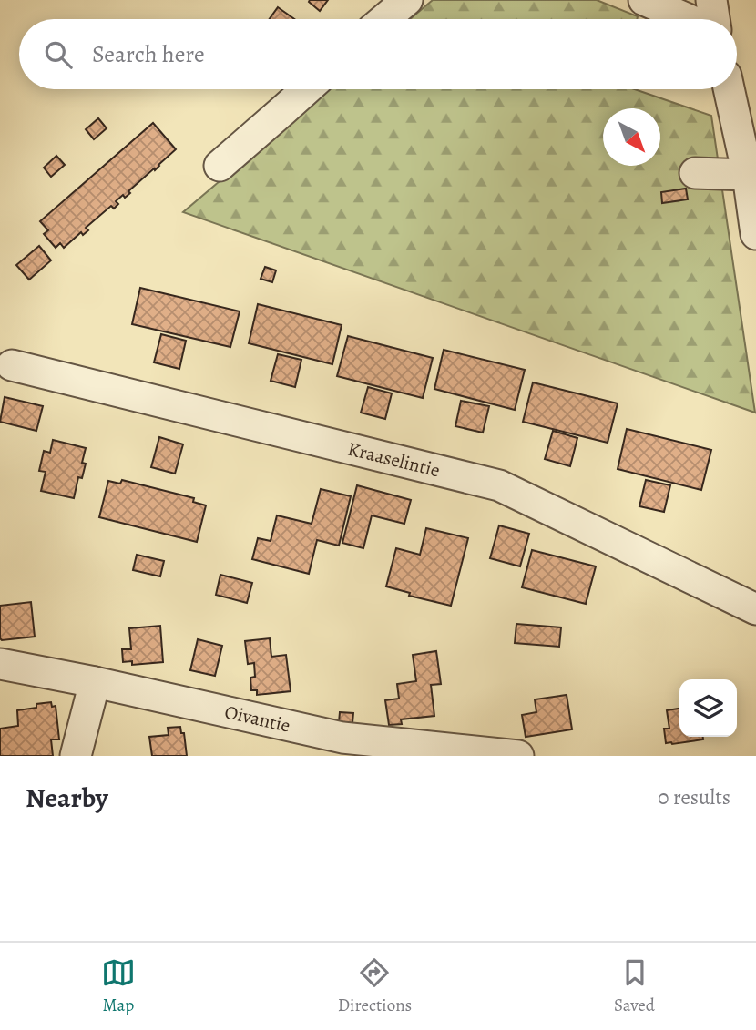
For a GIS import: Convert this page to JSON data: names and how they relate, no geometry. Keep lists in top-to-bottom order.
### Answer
{
  "streets": {
    "street": ["Kraaselintie", "Oivantie"]
  },
  "north": "bottom right",
  "page": {
    "search": "Search here",
    "heading": ["Nearby", "0 results"],
    "nav": ["Map", "Directions", "Saved"]
  }
}
